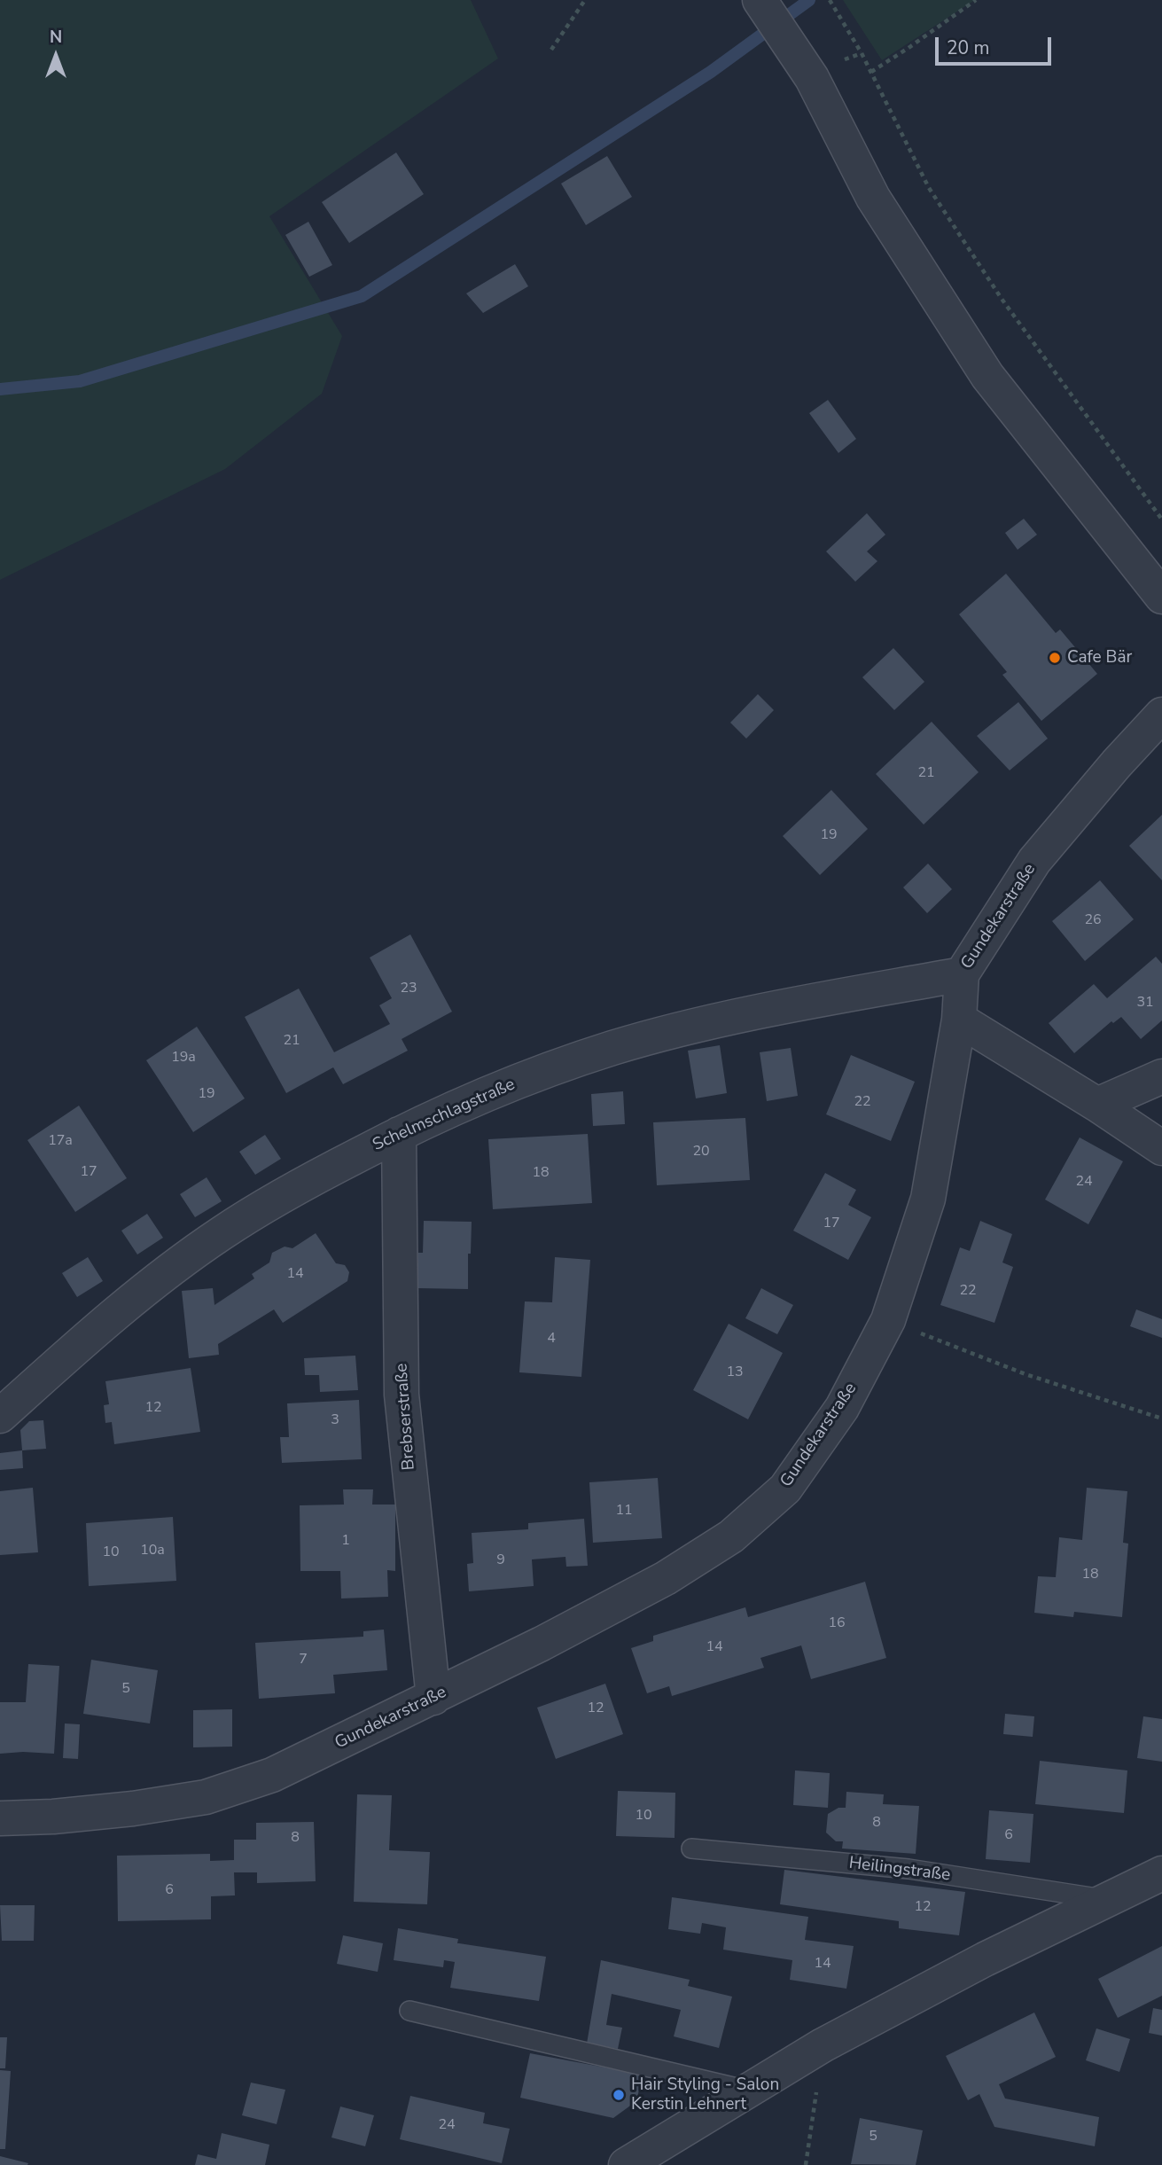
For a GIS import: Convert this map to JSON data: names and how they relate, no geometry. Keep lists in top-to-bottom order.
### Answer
{
  "streets": {
    "street": ["Gundekarstraße", "Schelmschlagstraße", "Brebserstraße"],
    "lane": ["Heilingstraße"]
  },
  "crossings": [
    ["Gundekarstraße", "Schelmschlagstraße"],
    ["Gundekarstraße", "Brebserstraße"],
    ["Schelmschlagstraße", "Brebserstraße"]
  ],
  "places": ["Cafe Bär", "Hair Styling - Salon Kerstin Lehnert"],
  "house_numbers": [
    "21",
    "19",
    "26",
    "23",
    "31",
    "21",
    "19a",
    "19",
    "22",
    "17a",
    "20",
    "17",
    "18",
    "24",
    "17",
    "14",
    "22",
    "4",
    "13",
    "12",
    "3",
    "11",
    "1",
    "10a",
    "10",
    "9",
    "18",
    "16",
    "14",
    "7",
    "5",
    "12",
    "10",
    "8",
    "6",
    "8",
    "6",
    "12",
    "14",
    "24",
    "5"
  ],
  "scale_bar": "20 m",
  "north": "top"
}
